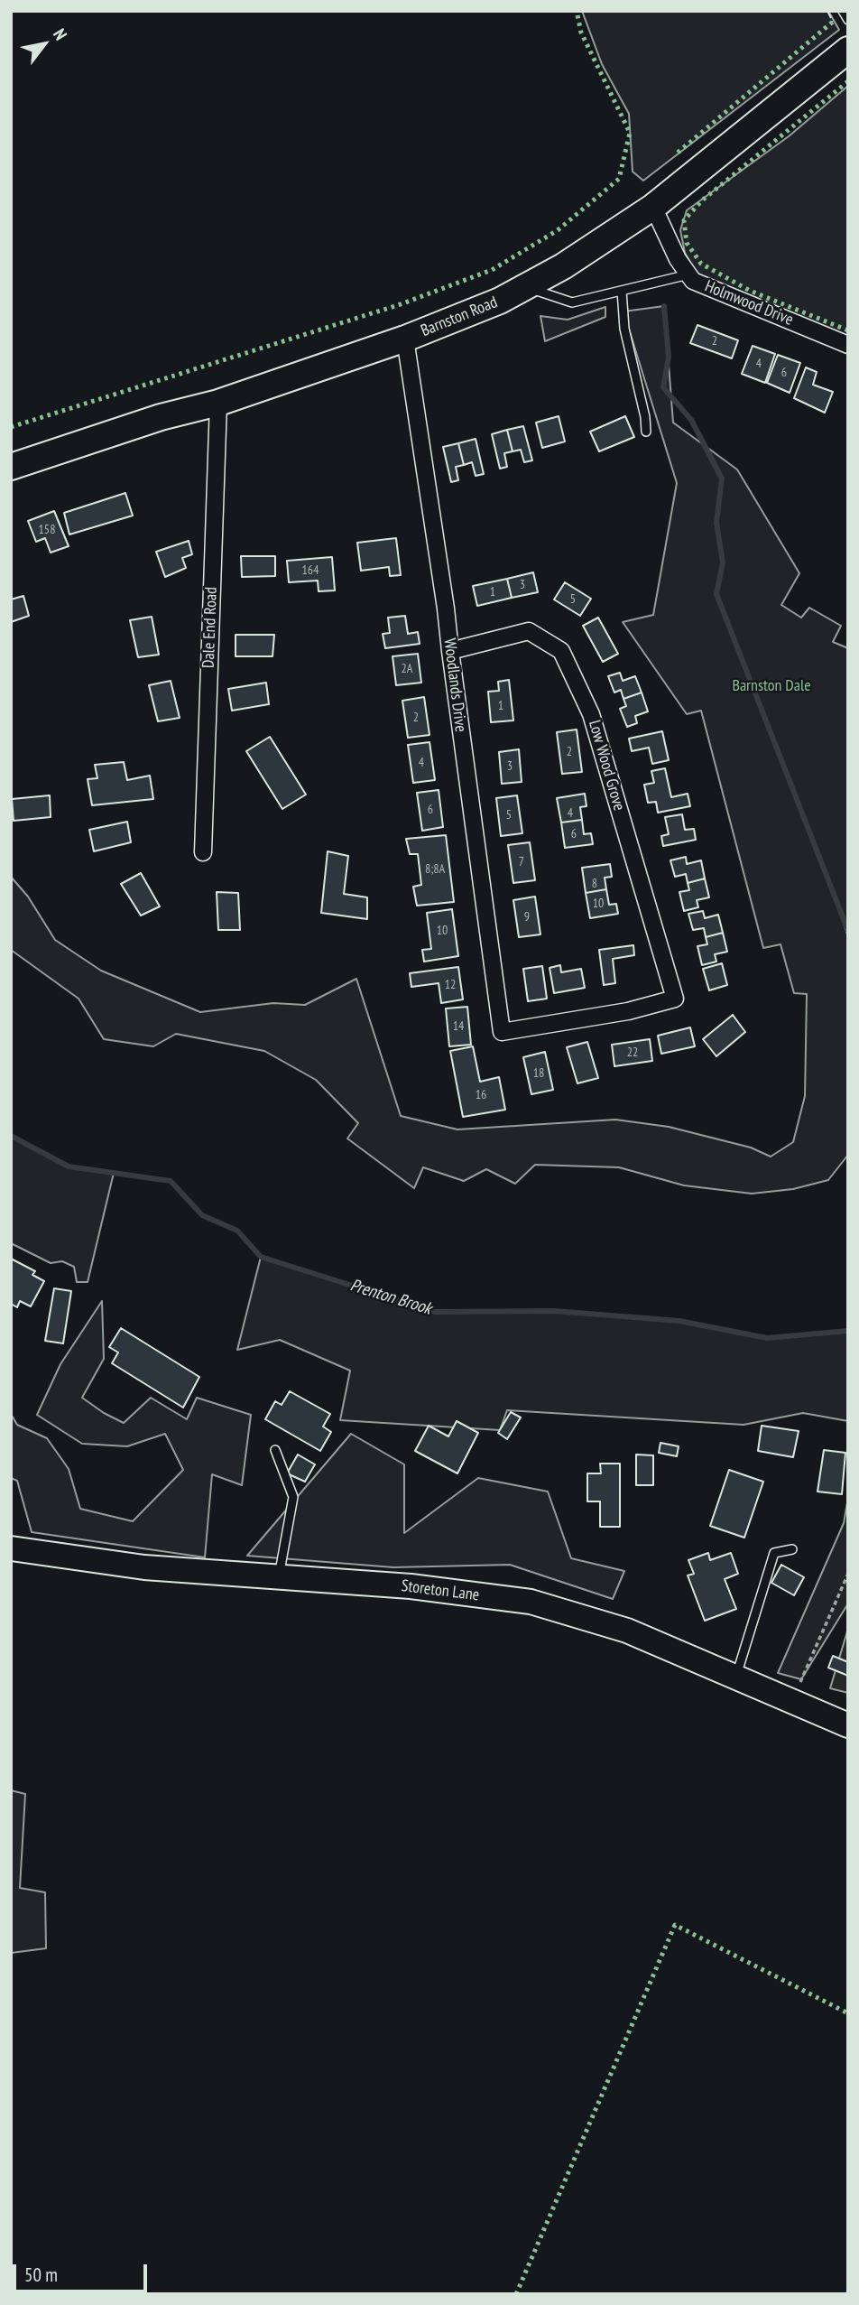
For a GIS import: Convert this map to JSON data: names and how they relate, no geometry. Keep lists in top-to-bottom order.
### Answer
{
  "streets": {
    "main road": ["Barnston Road"],
    "street": [
      "Holmwood Drive",
      "Dale End Road",
      "Woodlands Drive",
      "Low Wood Grove",
      "Storeton Lane"
    ]
  },
  "crossings": [
    ["Holmwood Drive", "Barnston Road"],
    ["Barnston Road", "Dale End Road"],
    ["Barnston Road", "Woodlands Drive"],
    ["Woodlands Drive", "Low Wood Grove"]
  ],
  "water": ["Prenton Brook"],
  "parks": ["Barnston Dale"],
  "house_numbers": [
    "2",
    "4",
    "6",
    "158",
    "164",
    "3",
    "1",
    "5",
    "2A",
    "1",
    "2",
    "2",
    "4",
    "3",
    "6",
    "4",
    "5",
    "6",
    "7",
    "8;8A",
    "8",
    "10",
    "9",
    "10",
    "12",
    "14",
    "22",
    "18",
    "16"
  ],
  "scale_bar": "50 m",
  "north": "top right"
}
